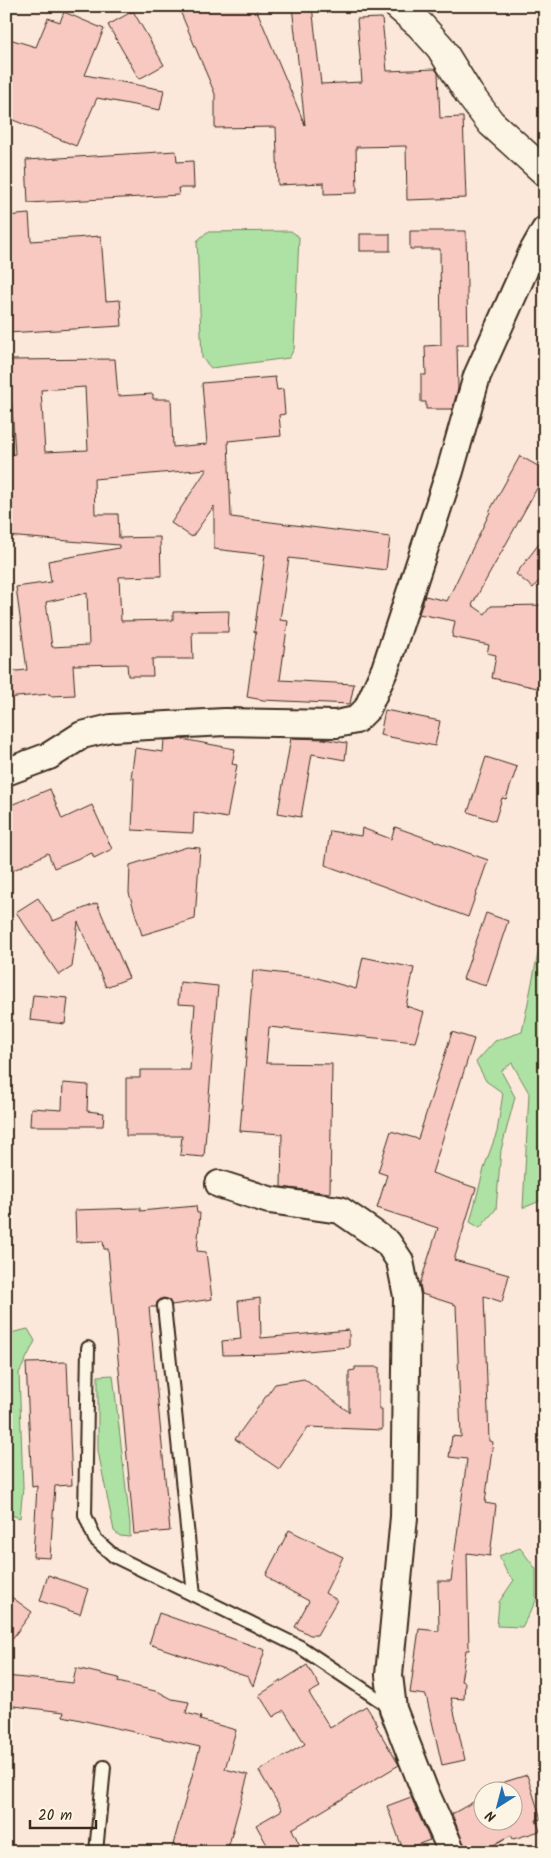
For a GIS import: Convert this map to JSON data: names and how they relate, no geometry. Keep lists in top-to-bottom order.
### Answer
{
  "scale_bar": "20 m",
  "north": "bottom left"
}
